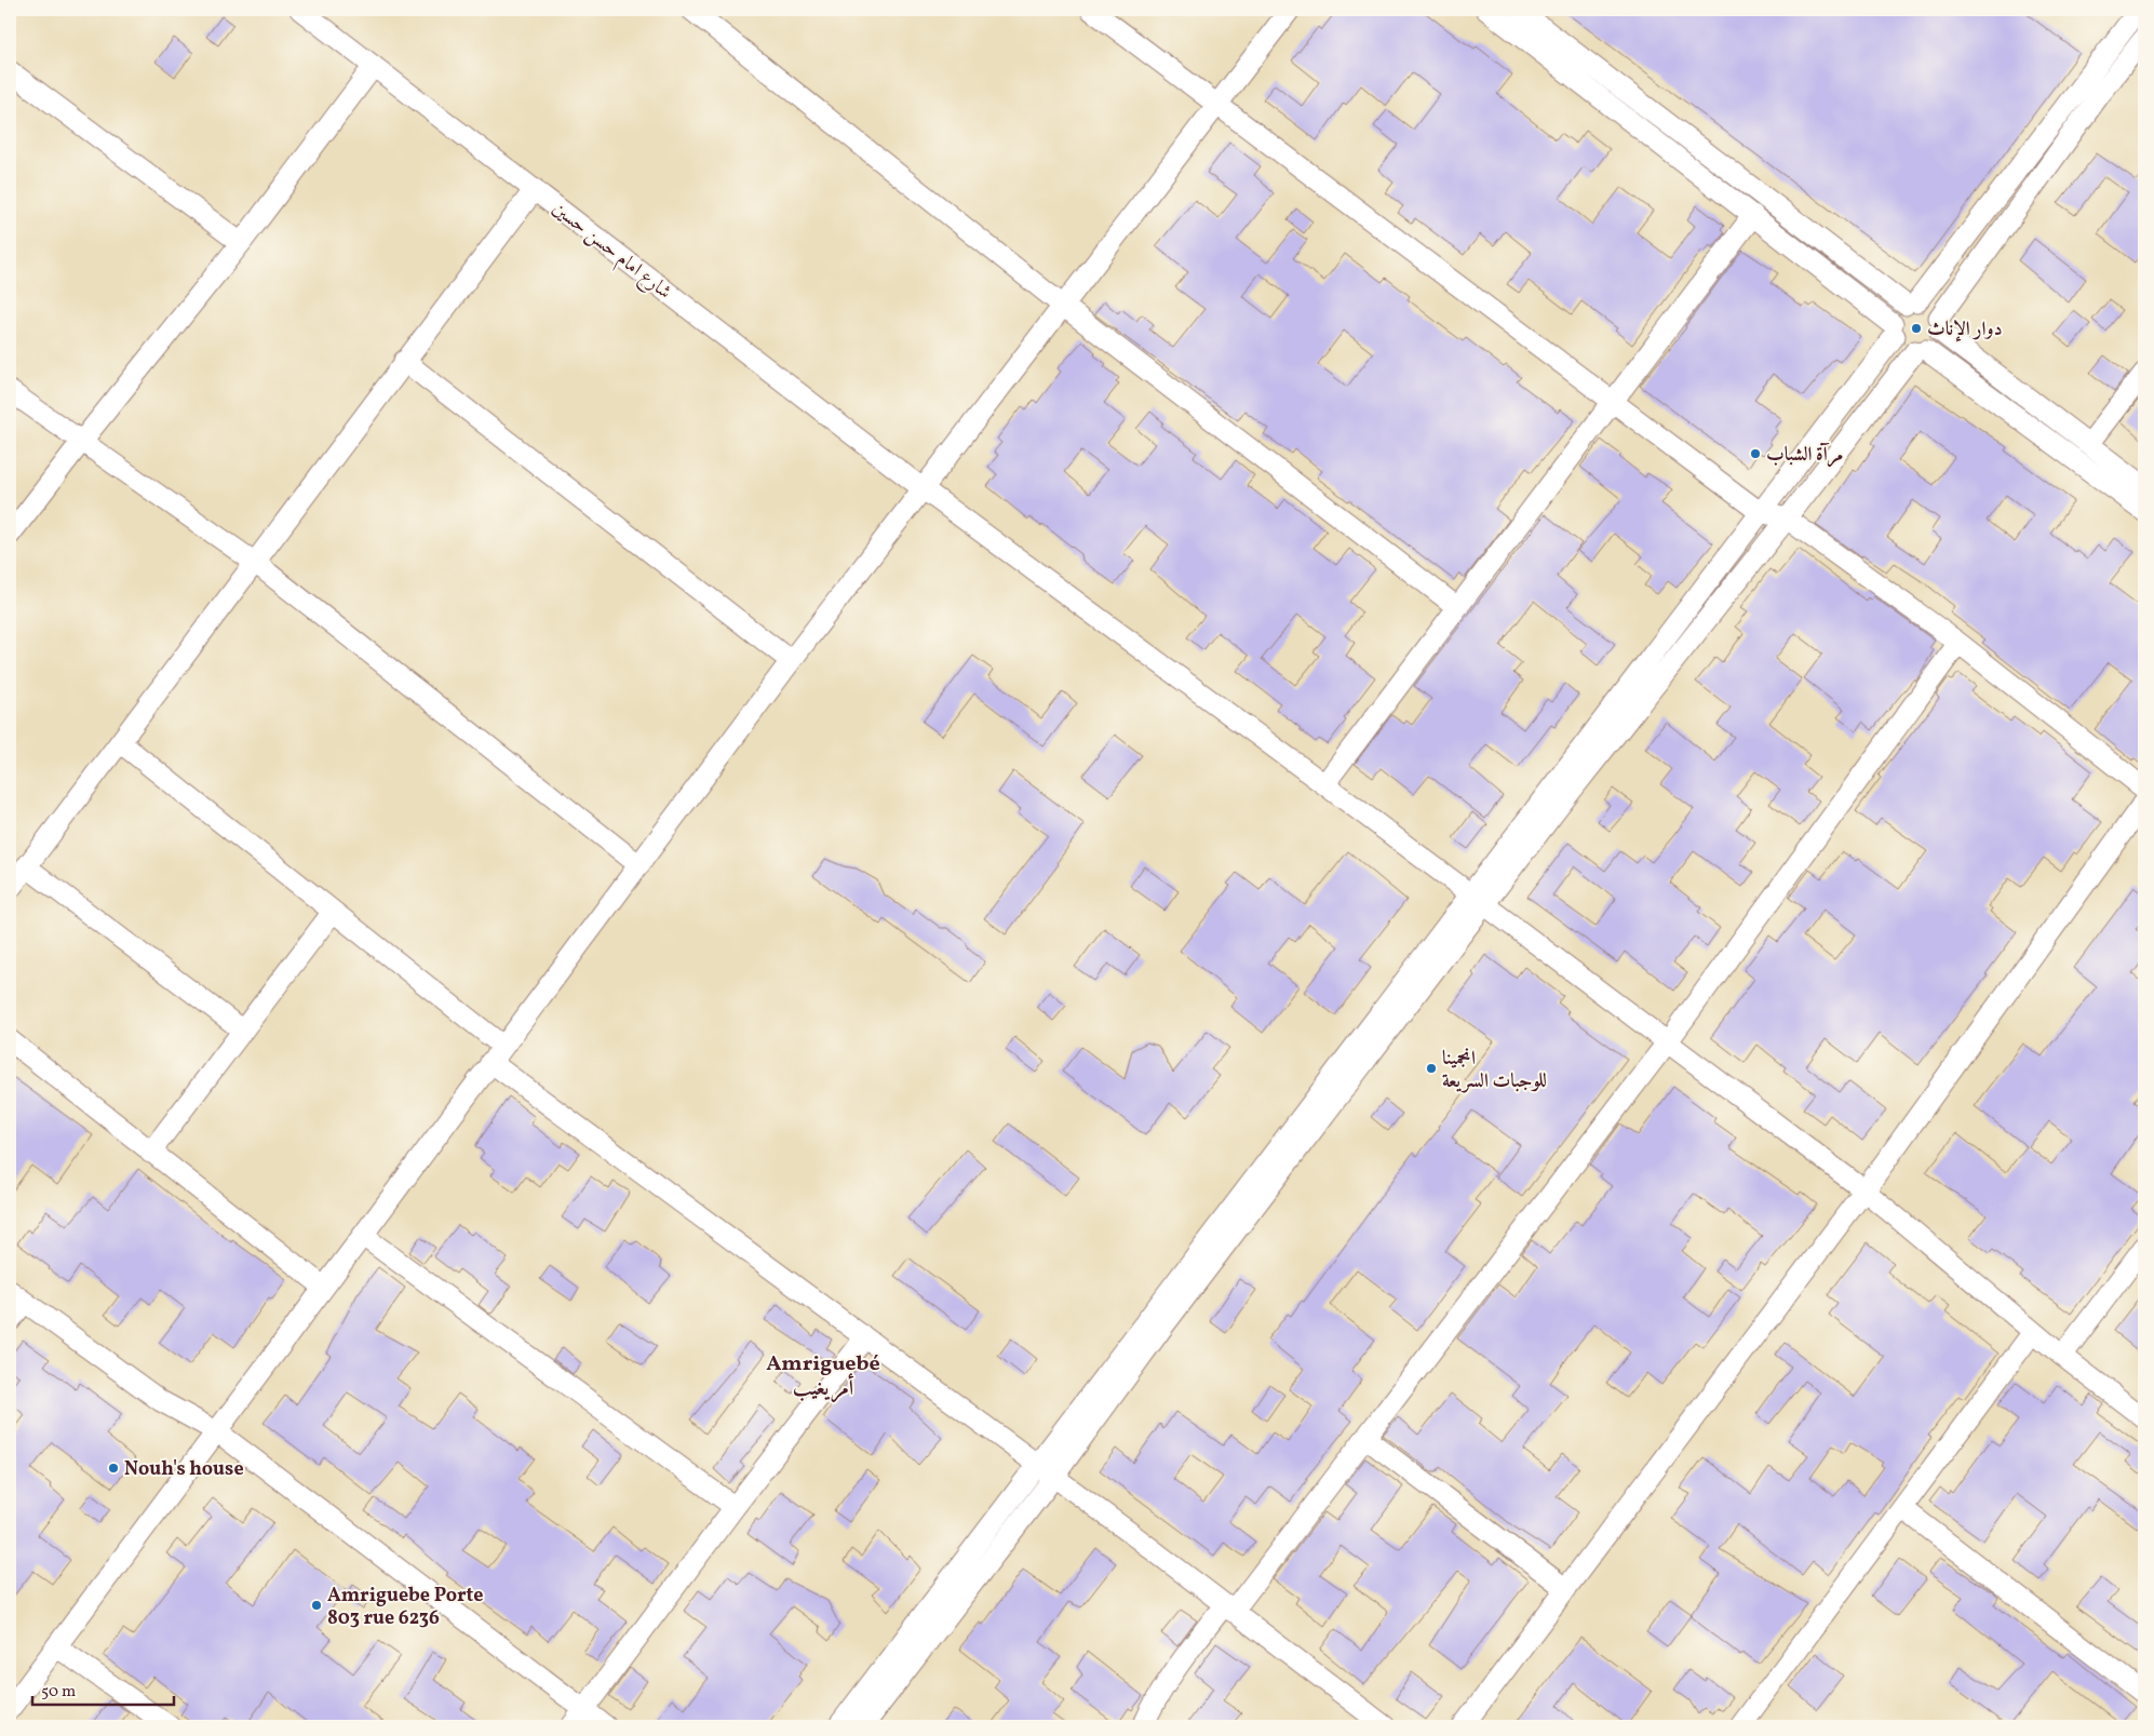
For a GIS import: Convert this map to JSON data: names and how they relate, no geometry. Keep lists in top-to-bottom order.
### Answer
{
  "streets": {
    "street": ["شارع امام حسن حسين"]
  },
  "districts": ["Amriguebé أمريغيب"],
  "places": [
    "دوار الإناث",
    "مرآة الشباب",
    "انجمينا للوجبات السريعة",
    "Nouh's house",
    "Amriguebe Porte 803 rue 6236"
  ],
  "scale_bar": "50 m"
}
